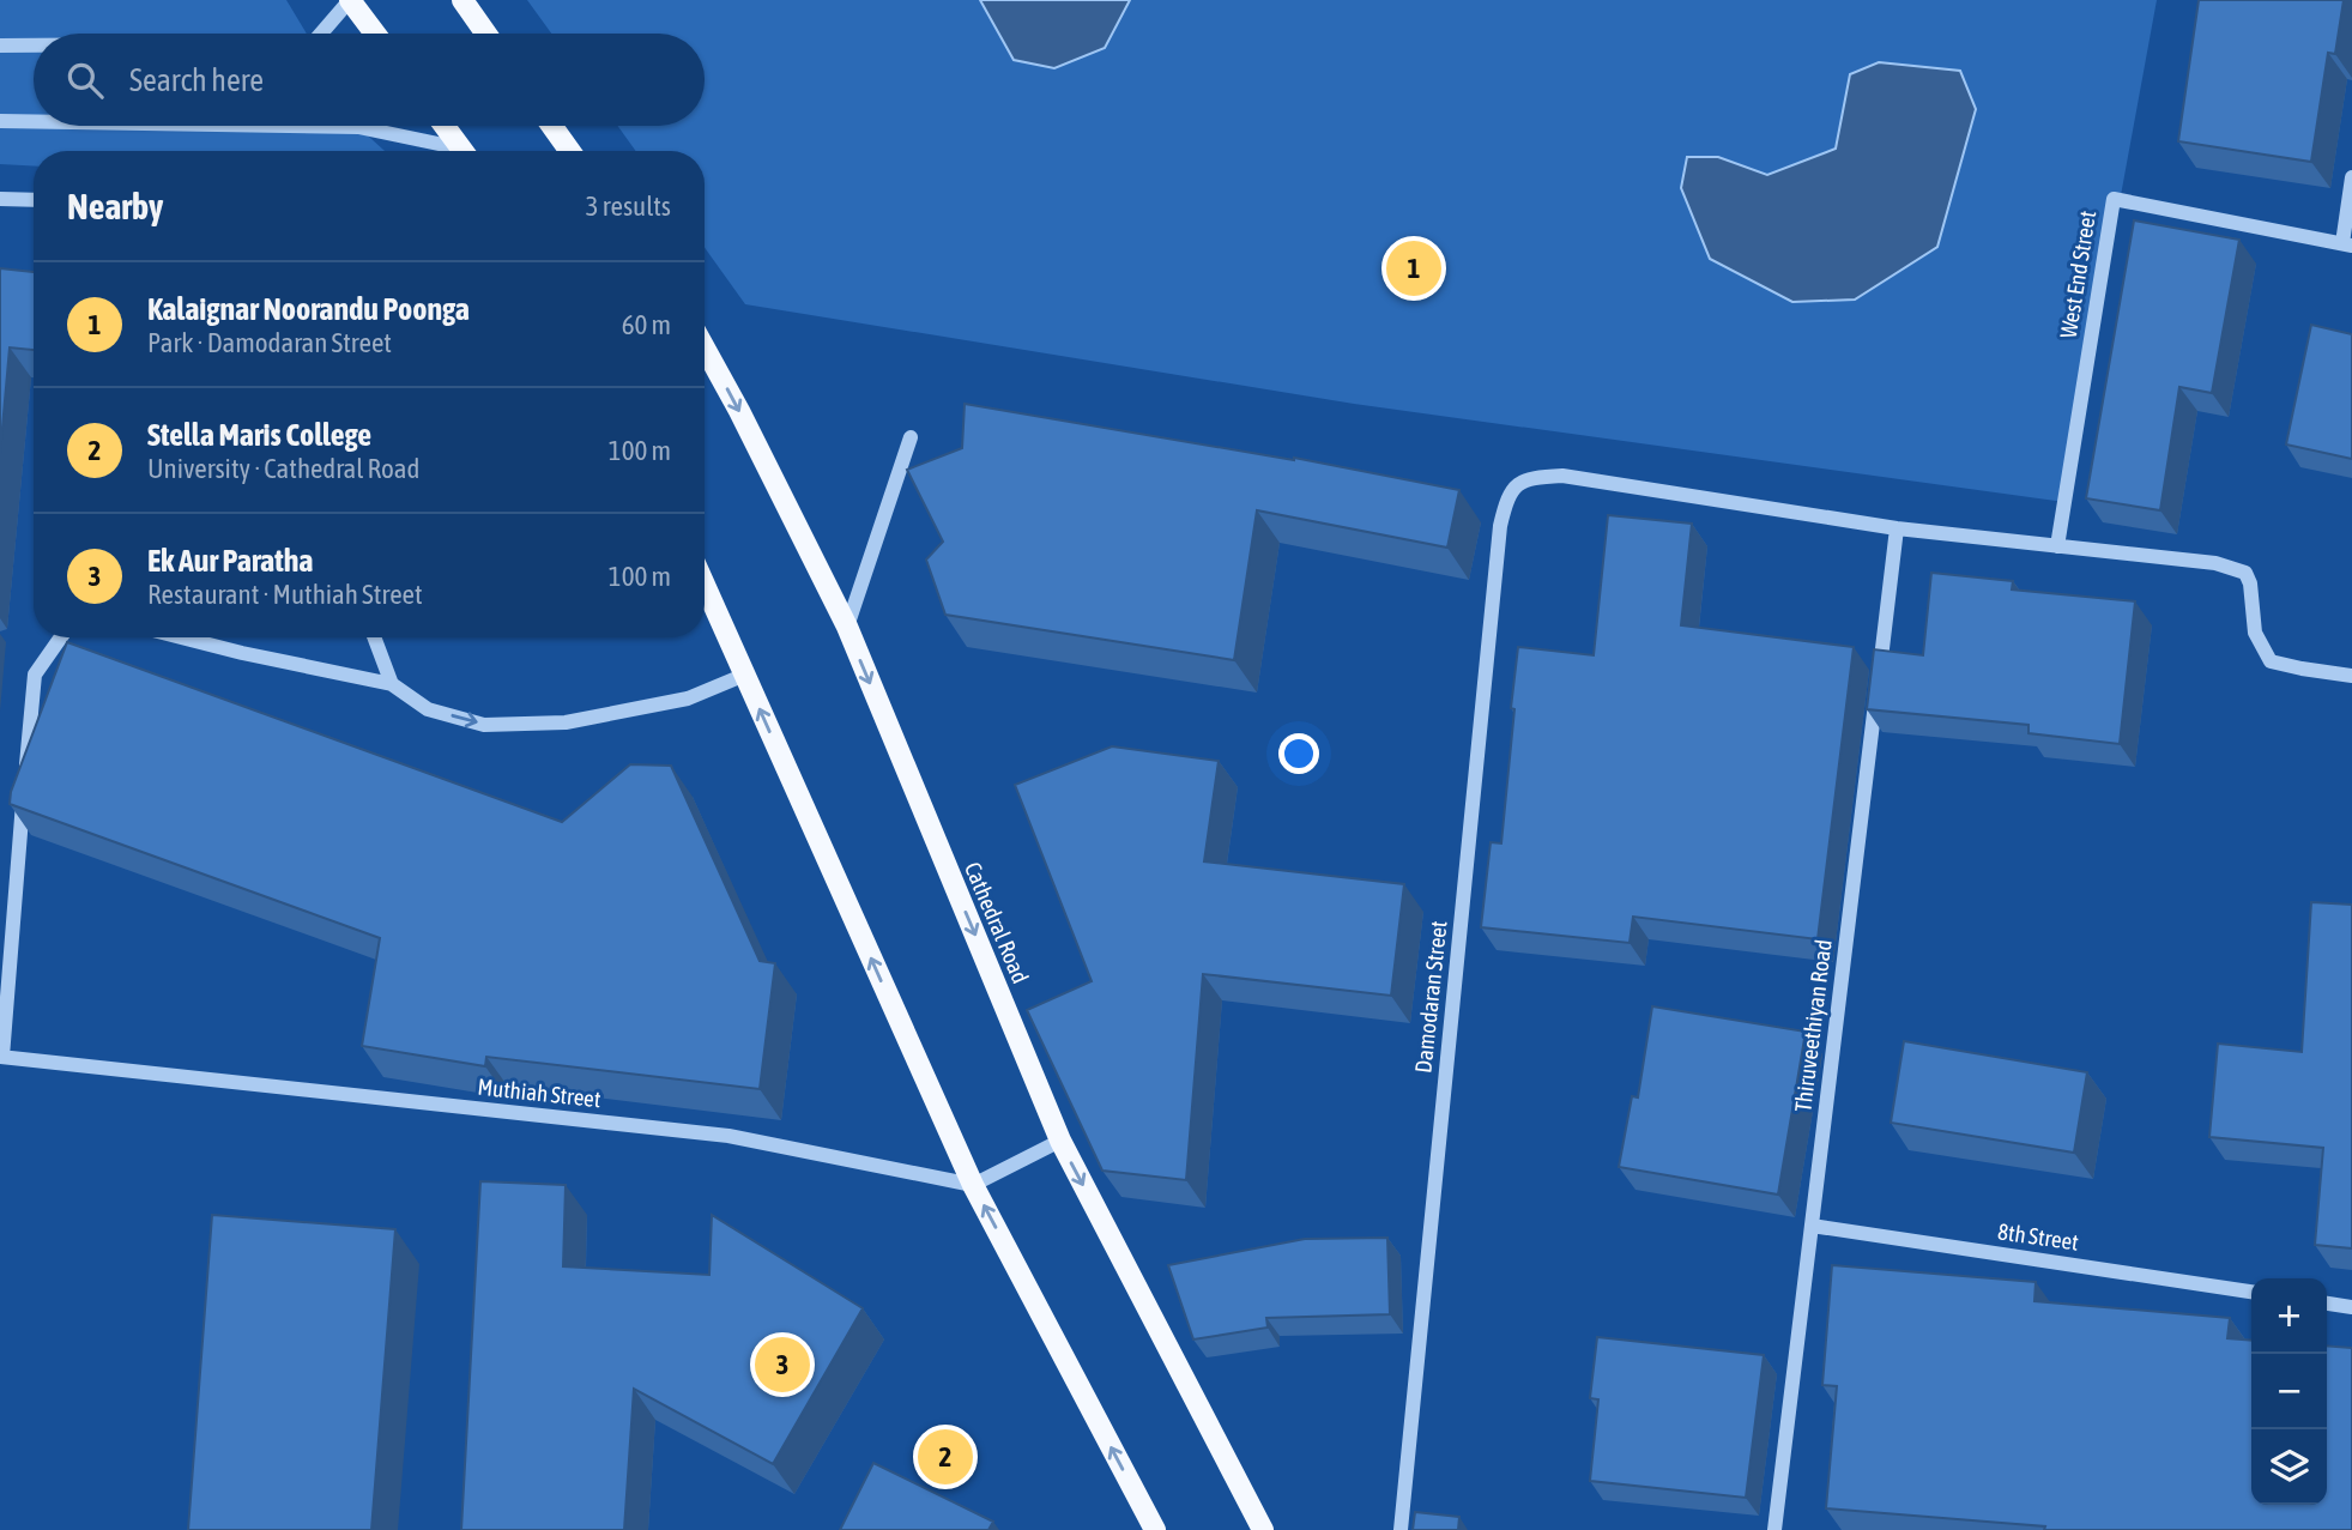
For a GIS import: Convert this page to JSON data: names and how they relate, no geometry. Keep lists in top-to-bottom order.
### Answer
{
  "streets": {
    "main road": ["Cathedral Road"],
    "street": [
      "West End Street",
      "Damodaran Street",
      "Thiruveethiyan Road",
      "Muthiah Street",
      "8th Street"
    ]
  },
  "crossings": [
    ["Thiruveethiyan Road", "8th Street"]
  ],
  "page": {
    "search": "Search here",
    "heading": ["Nearby", "3 results"],
    "pins": ["1", "3", "2"],
    "list": [
      {
        "mark": "1",
        "name": "Kalaignar Noorandu Poonga",
        "note": "Park · Damodaran Street",
        "value": "60 m"
      },
      {
        "mark": "2",
        "name": "Stella Maris College",
        "note": "University · Cathedral Road",
        "value": "100 m"
      },
      {
        "mark": "3",
        "name": "Ek Aur Paratha",
        "note": "Restaurant · Muthiah Street",
        "value": "100 m"
      }
    ],
    "map_buttons": ["+", "−"]
  }
}
